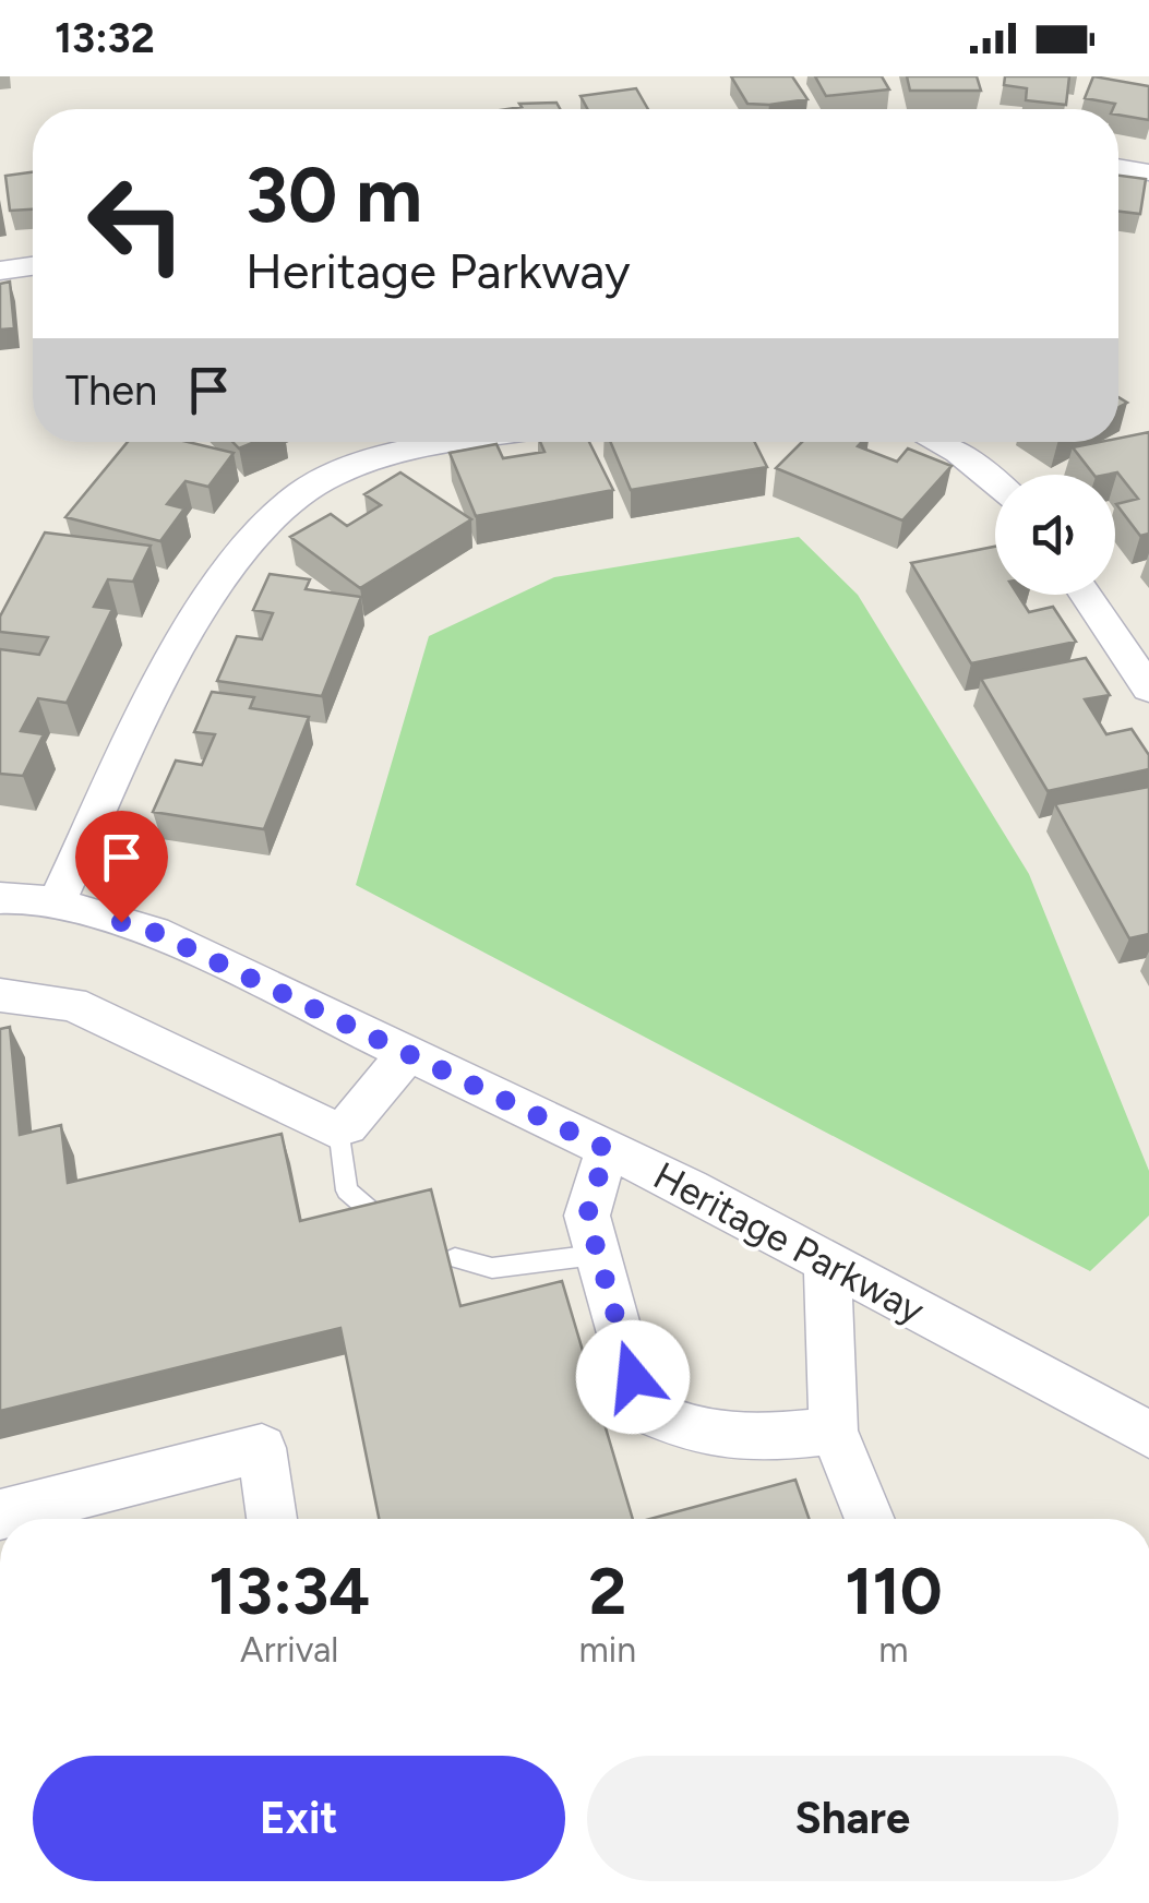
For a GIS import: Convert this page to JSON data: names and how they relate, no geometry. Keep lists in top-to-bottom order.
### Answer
{
  "streets": {
    "street": ["Heritage Parkway"]
  },
  "page": {
    "status": "13:32",
    "turn": ["30 m", "Heritage Parkway"],
    "then": "Then",
    "eta": [
      "13:34",
      "Arrival",
      "2",
      "min",
      "110",
      "m"
    ],
    "buttons": ["Exit", "Share"]
  }
}
